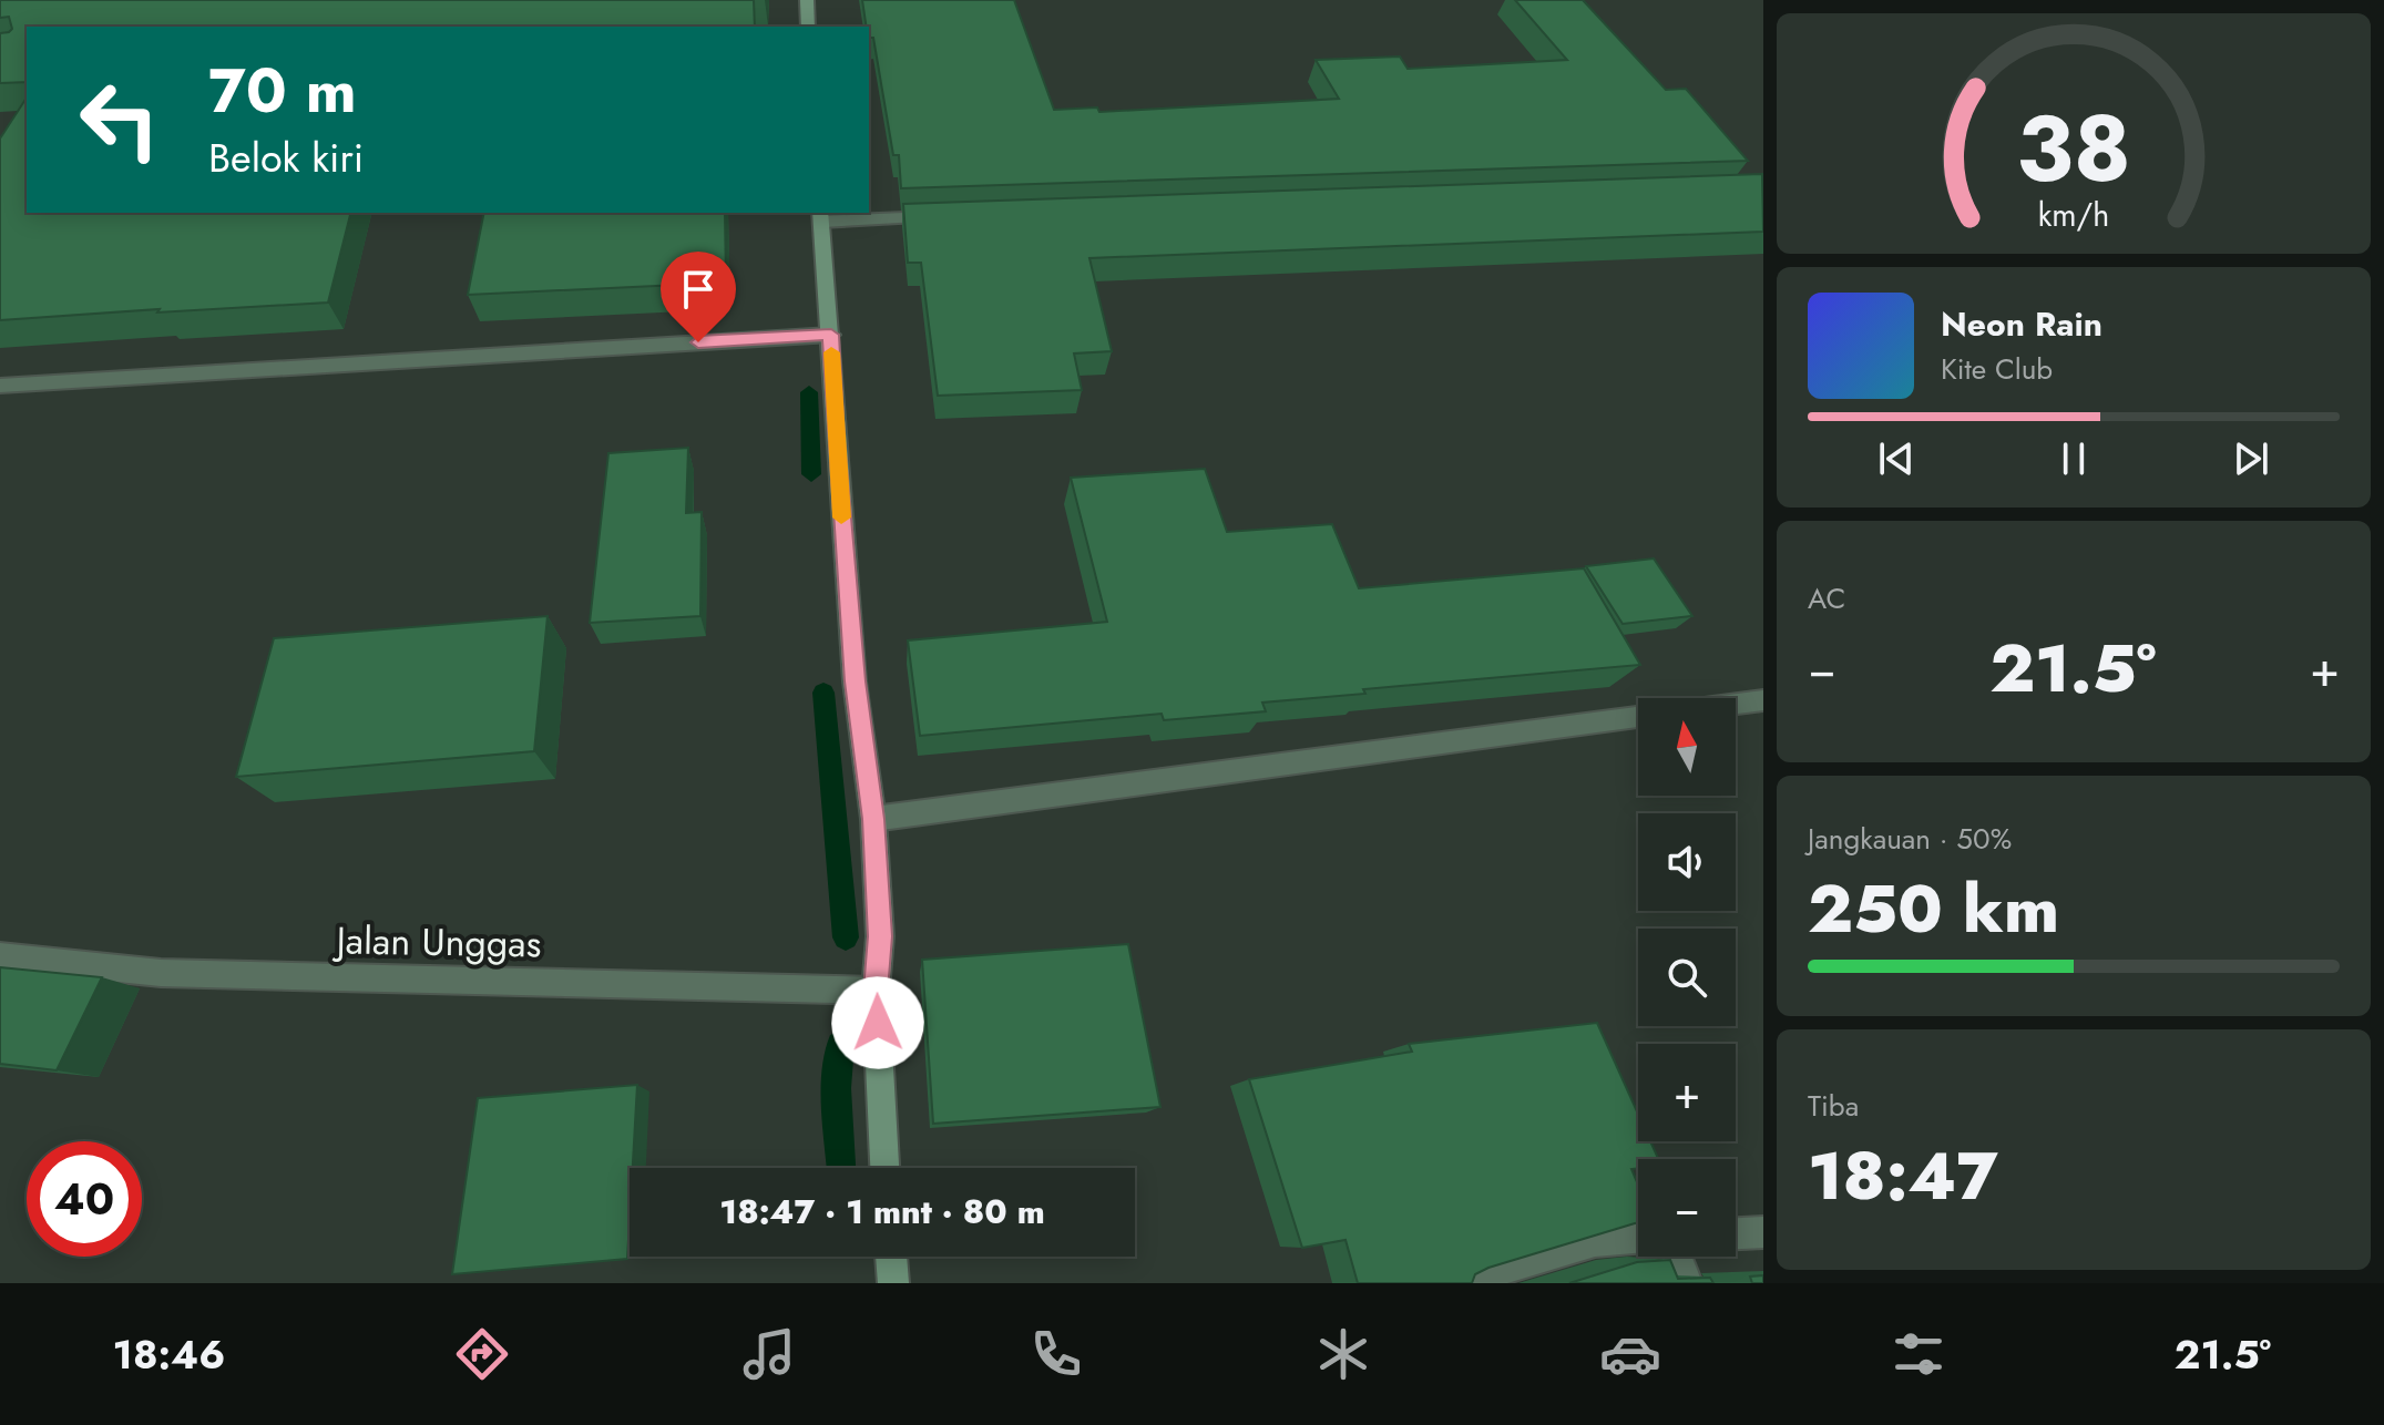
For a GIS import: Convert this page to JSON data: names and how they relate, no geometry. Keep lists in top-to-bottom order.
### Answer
{
  "streets": {
    "street": ["Jalan Unggas"]
  },
  "north": "top",
  "page": {
    "turn": ["70 m", "Belok kiri"],
    "song": ["Neon Rain", "Kite Club"],
    "tile": [
      "AC",
      ["Jangkauan · 50%", "250 km"],
      ["Tiba", "18:47"]
    ],
    "heat": ["−", "21.5°", "+"],
    "map_buttons": ["+", "−"],
    "limit": "40",
    "trip": "18:47 · 1 mnt · 80 m",
    "tabs": ["18:46", "21.5°"],
    "gauge": ["38", "km/h"]
  }
}
